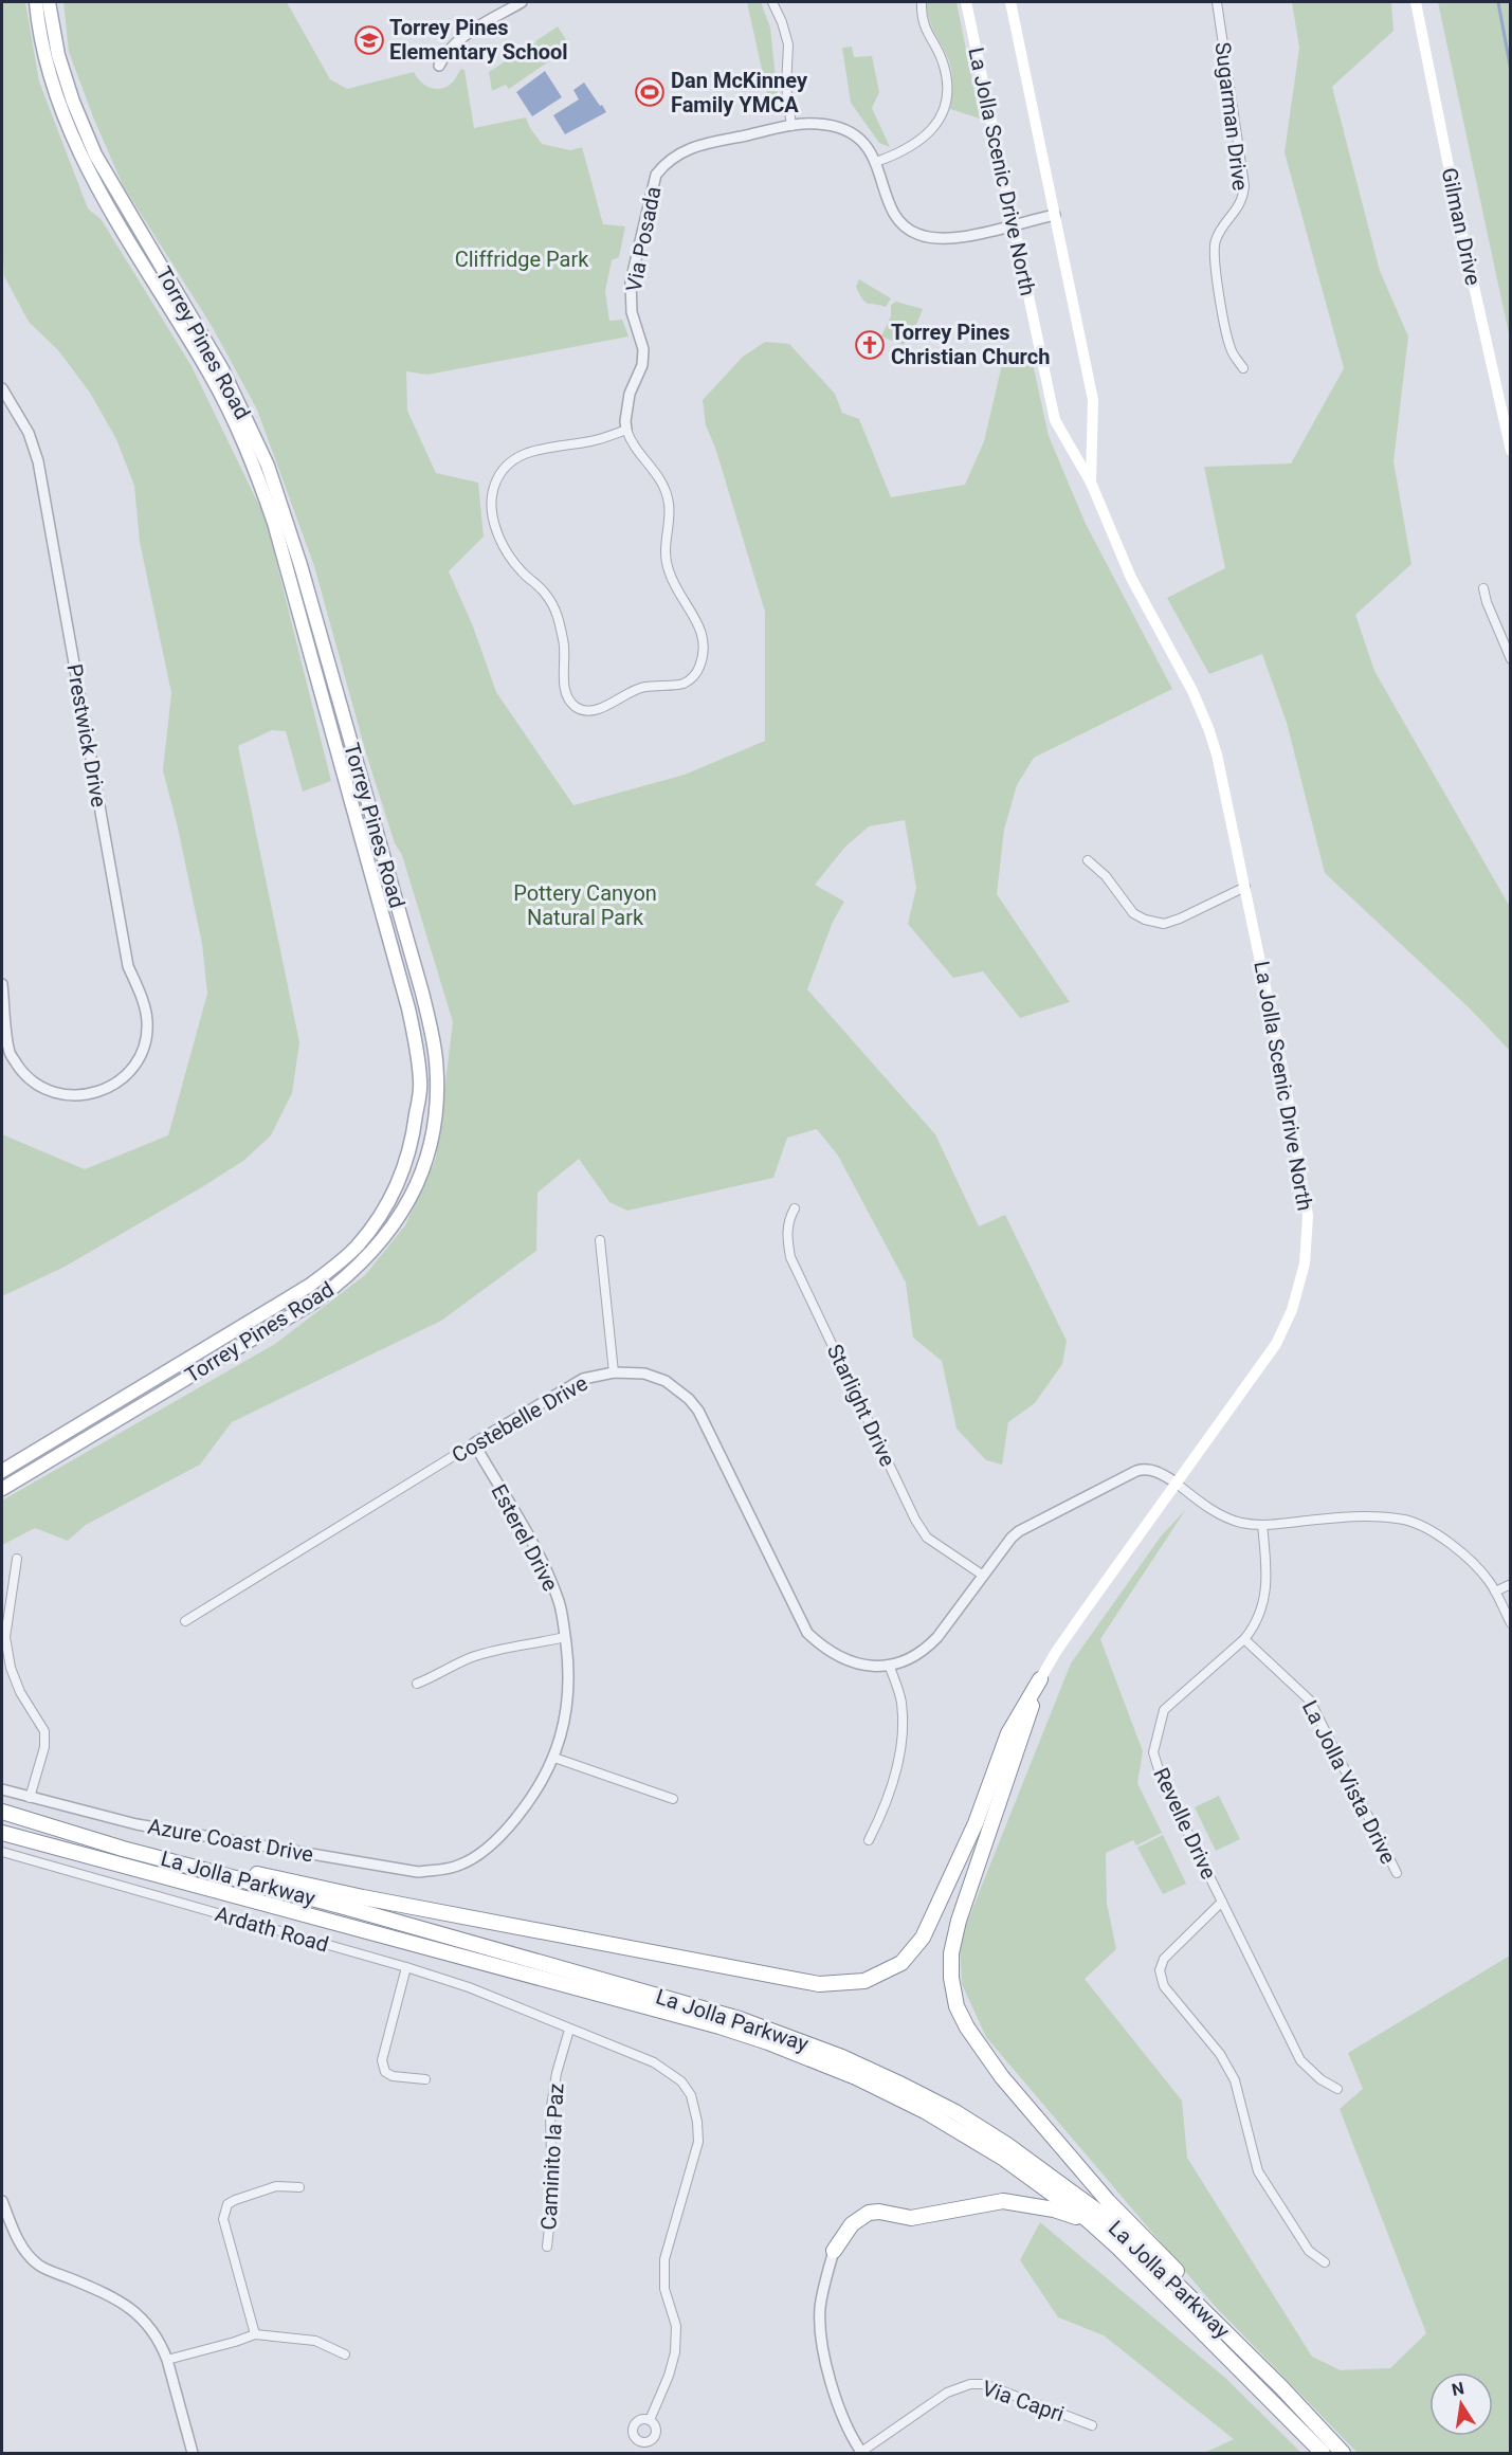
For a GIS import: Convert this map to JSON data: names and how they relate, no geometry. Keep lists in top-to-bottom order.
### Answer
{
  "streets": {
    "highway": ["La Jolla Parkway"],
    "main road": ["La Jolla Scenic Drive North", "Gilman Drive", "Torrey Pines Road"],
    "street": [
      "Sugarman Drive",
      "Via Posada",
      "Prestwick Drive",
      "Starlight Drive",
      "Costebelle Drive",
      "Esterel Drive",
      "La Jolla Vista Drive",
      "Revelle Drive",
      "Azure Coast Drive",
      "Ardath Road",
      "Caminito la Paz",
      "Via Capri"
    ]
  },
  "crossings": [
    ["La Jolla Scenic Drive North", "Via Posada"],
    ["Costebelle Drive", "Esterel Drive"],
    ["Esterel Drive", "Azure Coast Drive"],
    ["La Jolla Vista Drive", "Revelle Drive"],
    ["Ardath Road", "Caminito la Paz"]
  ],
  "parks": ["Cliffridge Park", "Pottery Canyon Natural Park"],
  "places": {
    "school or university": ["Torrey Pines Elementary School"],
    "sports": ["Dan McKinney Family YMCA"],
    "church": ["Torrey Pines Christian Church"]
  },
  "north": "top"
}
